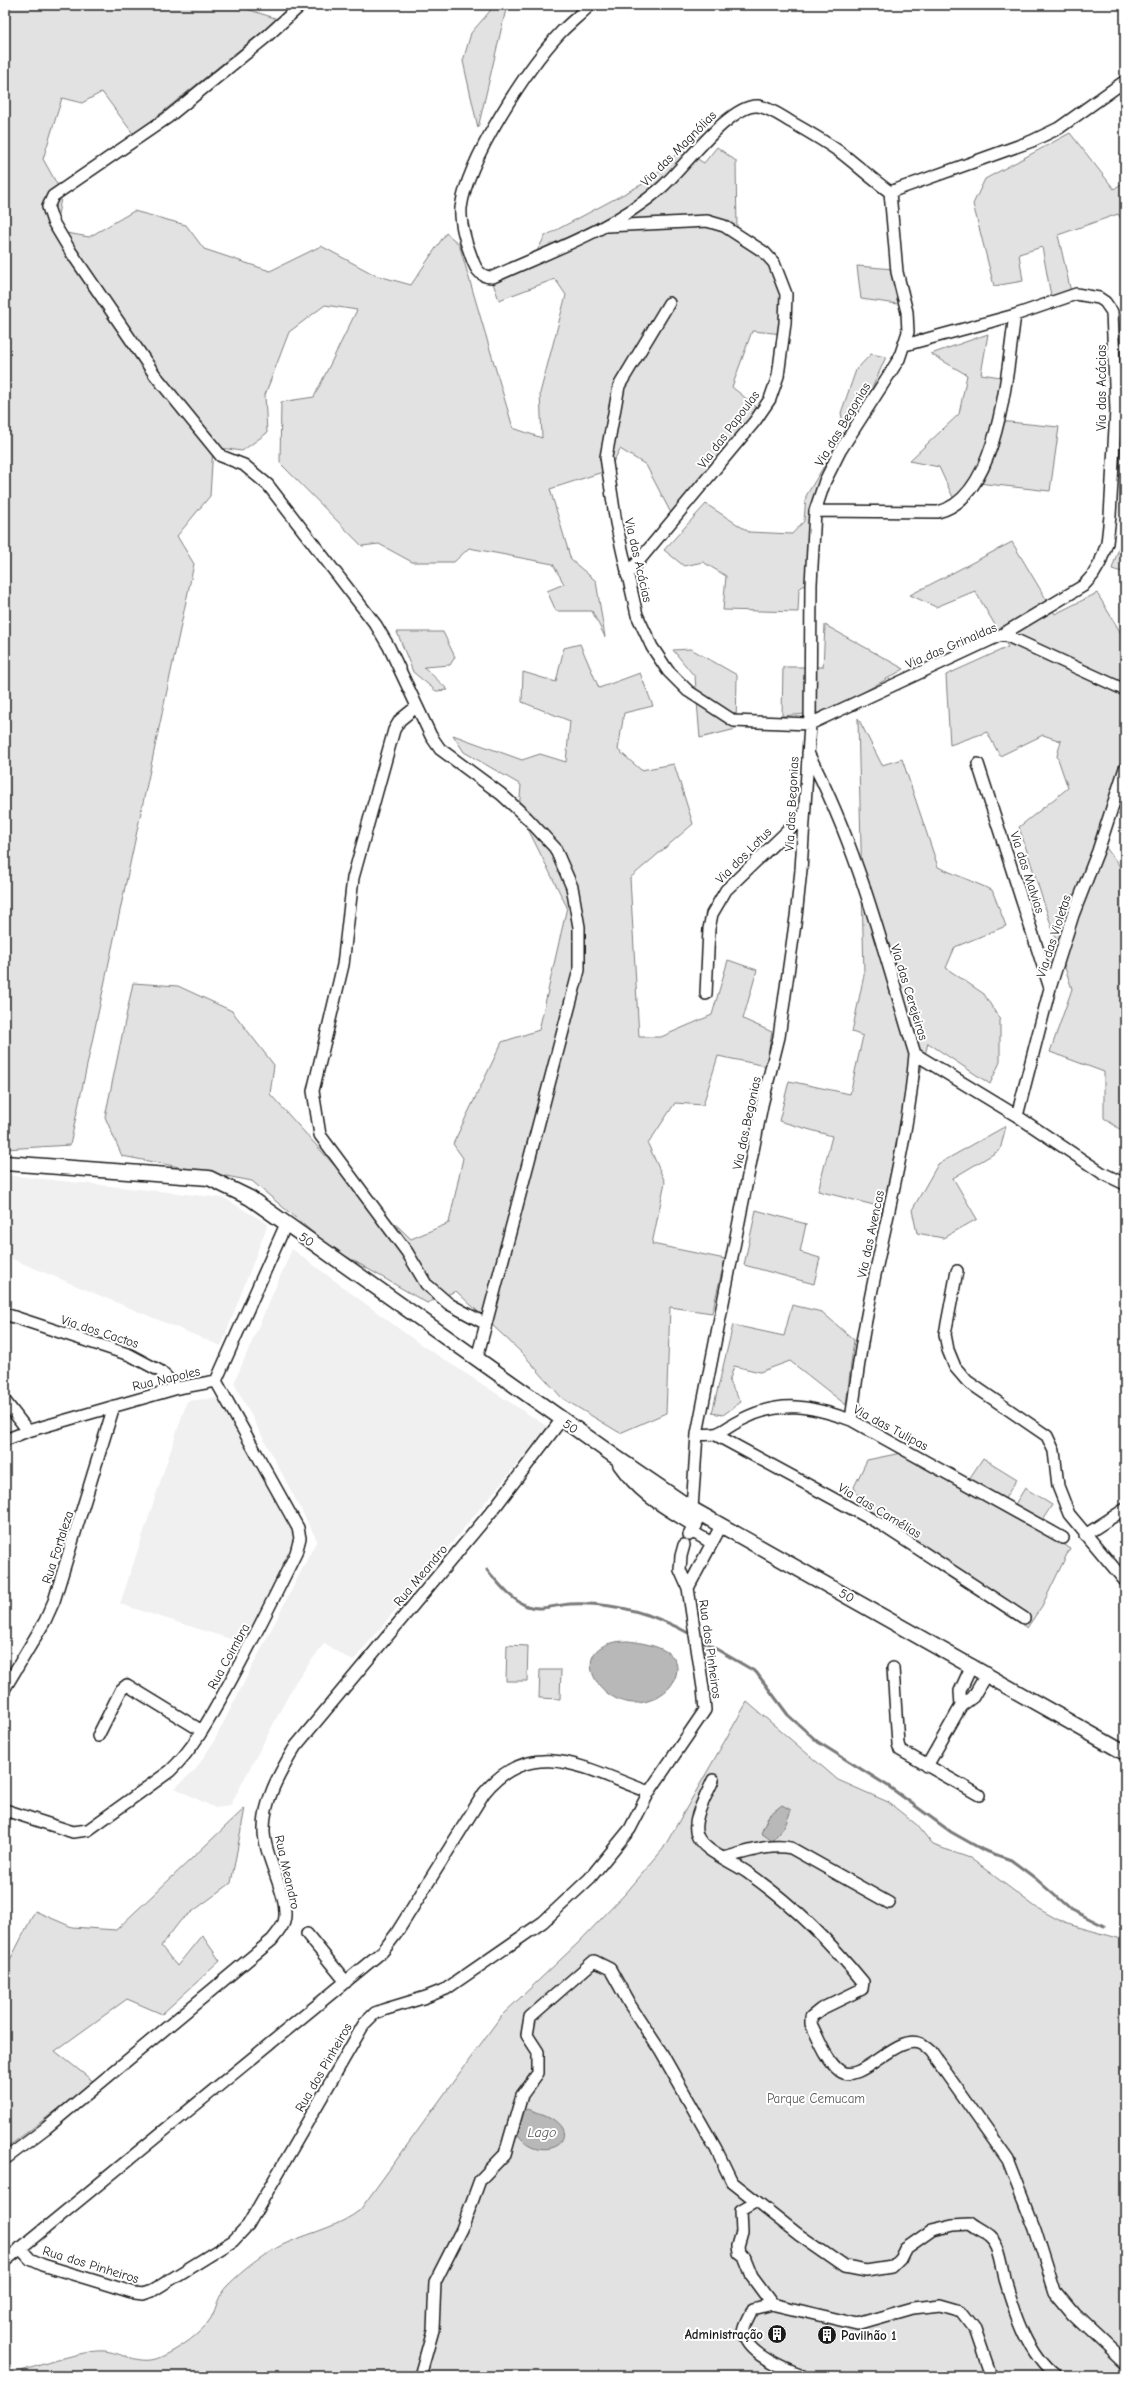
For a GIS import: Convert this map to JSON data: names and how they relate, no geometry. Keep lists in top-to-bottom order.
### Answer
{
  "streets": {
    "main road": ["50"],
    "street": [
      "Via das Magnólias",
      "Via das Acácias",
      "Via das Begonias",
      "Via das Papoulas",
      "Via das Grinaldas",
      "Via dos Lotus",
      "Via das Malvias",
      "Via das Violetas",
      "Via das Cerejeiras",
      "Via das Avencas",
      "Via dos Cactos",
      "Rua Napoles",
      "Via das Tulipas",
      "Via das Camélias",
      "Rua Fortaleza",
      "Rua Meandro",
      "Rua dos Pinheiros",
      "Rua Coimbra"
    ]
  },
  "crossings": [
    ["Via das Magnólias", "Via das Begonias"],
    ["Via das Magnólias", "Via das Papoulas"],
    ["Via das Acácias", "Via das Begonias"],
    ["Via das Acácias", "Via das Papoulas"],
    ["Via das Acácias", "Via das Grinaldas"],
    ["Via das Begonias", "Via das Grinaldas"],
    ["Via das Begonias", "Via dos Lotus"],
    ["Via das Begonias", "Via das Cerejeiras"],
    ["Via das Malvias", "Via das Violetas"],
    ["Via das Violetas", "Via das Cerejeiras"],
    ["Via das Cerejeiras", "Via das Avencas"],
    ["Via das Avencas", "Via das Tulipas"],
    ["50", "Rua Napoles"],
    ["50", "Rua Meandro"],
    ["50", "Rua dos Pinheiros"],
    ["Via dos Cactos", "Rua Napoles"],
    ["Rua Napoles", "Rua Fortaleza"],
    ["Rua Napoles", "Rua Coimbra"],
    ["Via das Tulipas", "Via das Camélias"]
  ],
  "water": ["Lago"],
  "parks": ["Parque Cemucam"],
  "places": {
    "building": ["Administração", "Pavilhão 1"]
  }
}
